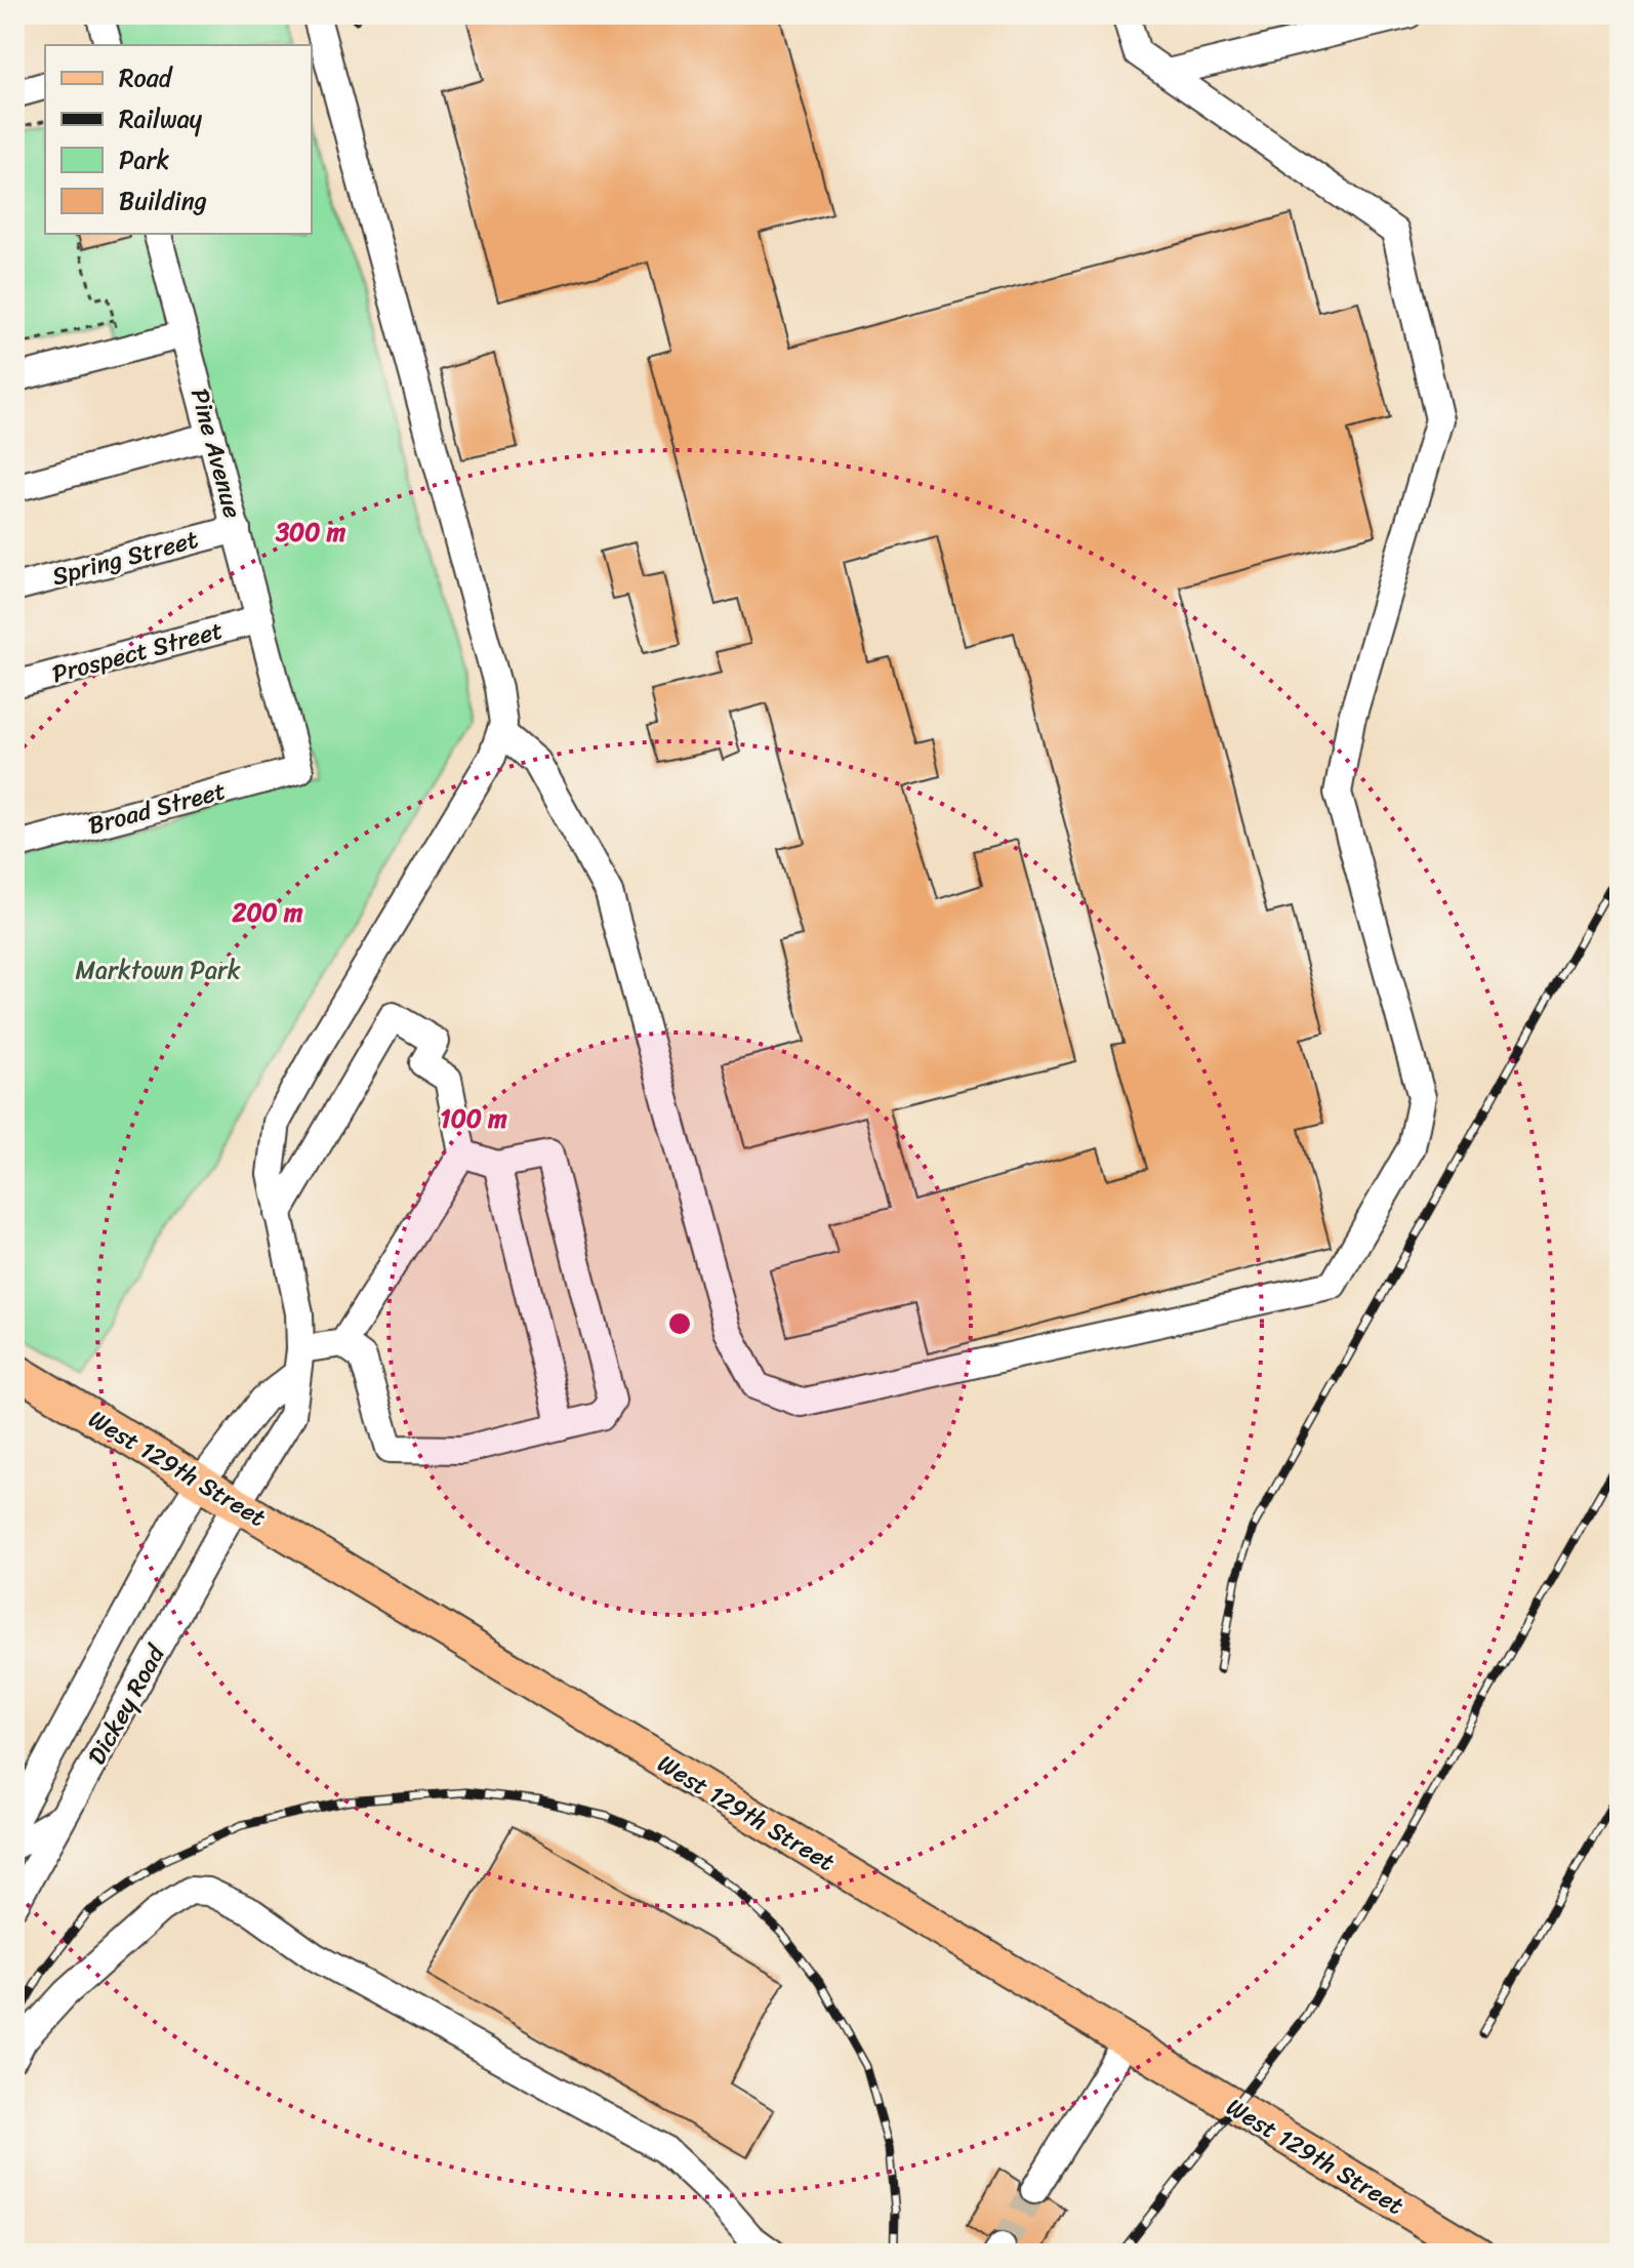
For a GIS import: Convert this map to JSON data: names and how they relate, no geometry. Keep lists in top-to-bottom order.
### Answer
{
  "streets": {
    "main road": ["West 129th Street"],
    "street": [
      "Pine Avenue",
      "Spring Street",
      "Prospect Street",
      "Broad Street",
      "Dickey Road"
    ]
  },
  "crossings": [
    ["Pine Avenue", "Spring Street"],
    ["Pine Avenue", "Prospect Street"],
    ["Pine Avenue", "Broad Street"],
    ["West 129th Street", "Dickey Road"]
  ],
  "parks": ["Marktown Park"],
  "legend": [
    "Road",
    "Railway",
    "Park",
    "Building"
  ],
  "rings": ["300 m", "200 m", "100 m"]
}
